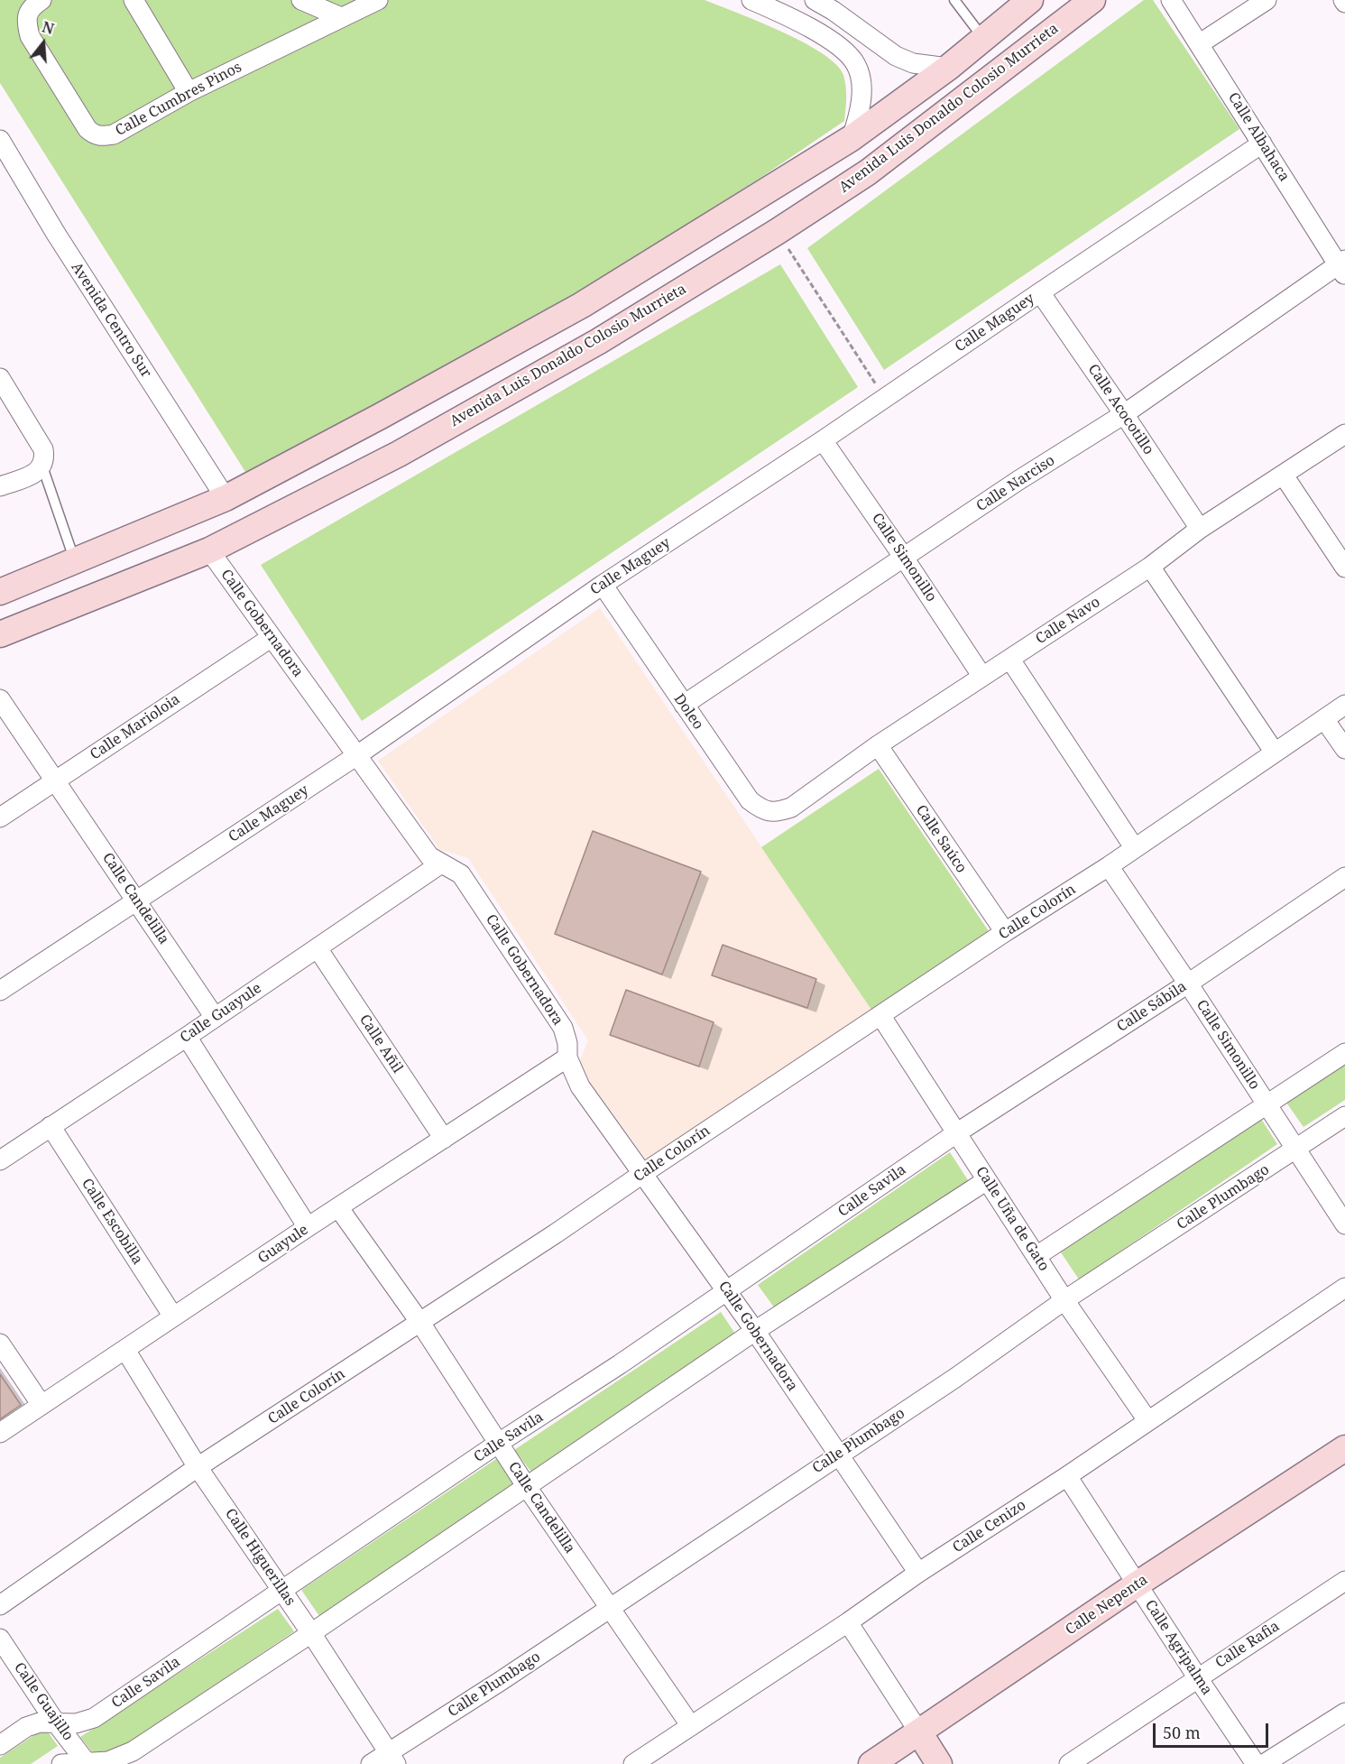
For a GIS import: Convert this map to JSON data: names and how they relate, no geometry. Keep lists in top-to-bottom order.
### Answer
{
  "streets": {
    "main road": ["Avenida Luis Donaldo Colosio Murrieta", "Calle Nepenta"],
    "street": [
      "Calle Cumbres Pinos",
      "Calle Albahaca",
      "Avenida Centro Sur",
      "Calle Maguey",
      "Calle Acocotillo",
      "Calle Narciso",
      "Calle Simonillo",
      "Calle Navo",
      "Calle Gobernadora",
      "Doleo",
      "Calle Marioloia",
      "Calle Saúco",
      "Calle Candelilla",
      "Calle Colorín",
      "Calle Sábila",
      "Calle Guayule",
      "Calle Añil",
      "Calle Savila",
      "Calle Plumbago",
      "Calle Uña de Gato",
      "Calle Escobilla",
      "Guayule",
      "Calle Cenizo",
      "Calle Higuerillas",
      "Calle Rafia",
      "Calle Agripalma",
      "Calle Guajillo"
    ]
  },
  "crossings": [
    ["Avenida Luis Donaldo Colosio Murrieta", "Calle Gobernadora"],
    ["Calle Albahaca", "Calle Maguey"],
    ["Calle Albahaca", "Calle Narciso"],
    ["Calle Maguey", "Calle Acocotillo"],
    ["Calle Maguey", "Calle Simonillo"],
    ["Calle Maguey", "Calle Gobernadora"],
    ["Calle Maguey", "Doleo"],
    ["Calle Maguey", "Calle Candelilla"],
    ["Calle Acocotillo", "Calle Narciso"],
    ["Calle Acocotillo", "Calle Navo"],
    ["Calle Narciso", "Calle Simonillo"],
    ["Calle Narciso", "Doleo"],
    ["Calle Simonillo", "Calle Navo"],
    ["Calle Simonillo", "Calle Colorín"],
    ["Calle Simonillo", "Calle Sábila"],
    ["Calle Simonillo", "Calle Plumbago"],
    ["Calle Navo", "Doleo"],
    ["Calle Navo", "Calle Saúco"],
    ["Calle Gobernadora", "Calle Marioloia"],
    ["Calle Gobernadora", "Calle Colorín"],
    ["Calle Gobernadora", "Calle Guayule"],
    ["Calle Gobernadora", "Calle Savila"],
    ["Calle Gobernadora", "Calle Plumbago"],
    ["Calle Gobernadora", "Guayule"],
    ["Calle Gobernadora", "Calle Cenizo"],
    ["Calle Marioloia", "Calle Candelilla"],
    ["Calle Saúco", "Calle Colorín"],
    ["Calle Candelilla", "Calle Colorín"],
    ["Calle Candelilla", "Calle Guayule"],
    ["Calle Candelilla", "Calle Savila"],
    ["Calle Candelilla", "Calle Plumbago"],
    ["Calle Candelilla", "Guayule"],
    ["Calle Candelilla", "Calle Cenizo"],
    ["Calle Colorín", "Calle Uña de Gato"],
    ["Calle Colorín", "Calle Higuerillas"],
    ["Calle Sábila", "Calle Savila"],
    ["Calle Sábila", "Calle Uña de Gato"],
    ["Calle Guayule", "Calle Añil"],
    ["Calle Guayule", "Calle Escobilla"],
    ["Calle Añil", "Guayule"],
    ["Calle Savila", "Calle Uña de Gato"],
    ["Calle Savila", "Calle Higuerillas"],
    ["Calle Savila", "Calle Guajillo"],
    ["Calle Plumbago", "Calle Uña de Gato"],
    ["Calle Plumbago", "Calle Higuerillas"],
    ["Calle Uña de Gato", "Calle Cenizo"],
    ["Calle Escobilla", "Guayule"],
    ["Guayule", "Calle Higuerillas"],
    ["Calle Cenizo", "Calle Agripalma"],
    ["Calle Nepenta", "Calle Agripalma"],
    ["Calle Rafia", "Calle Agripalma"]
  ],
  "scale_bar": "50 m",
  "north": "top"
}
